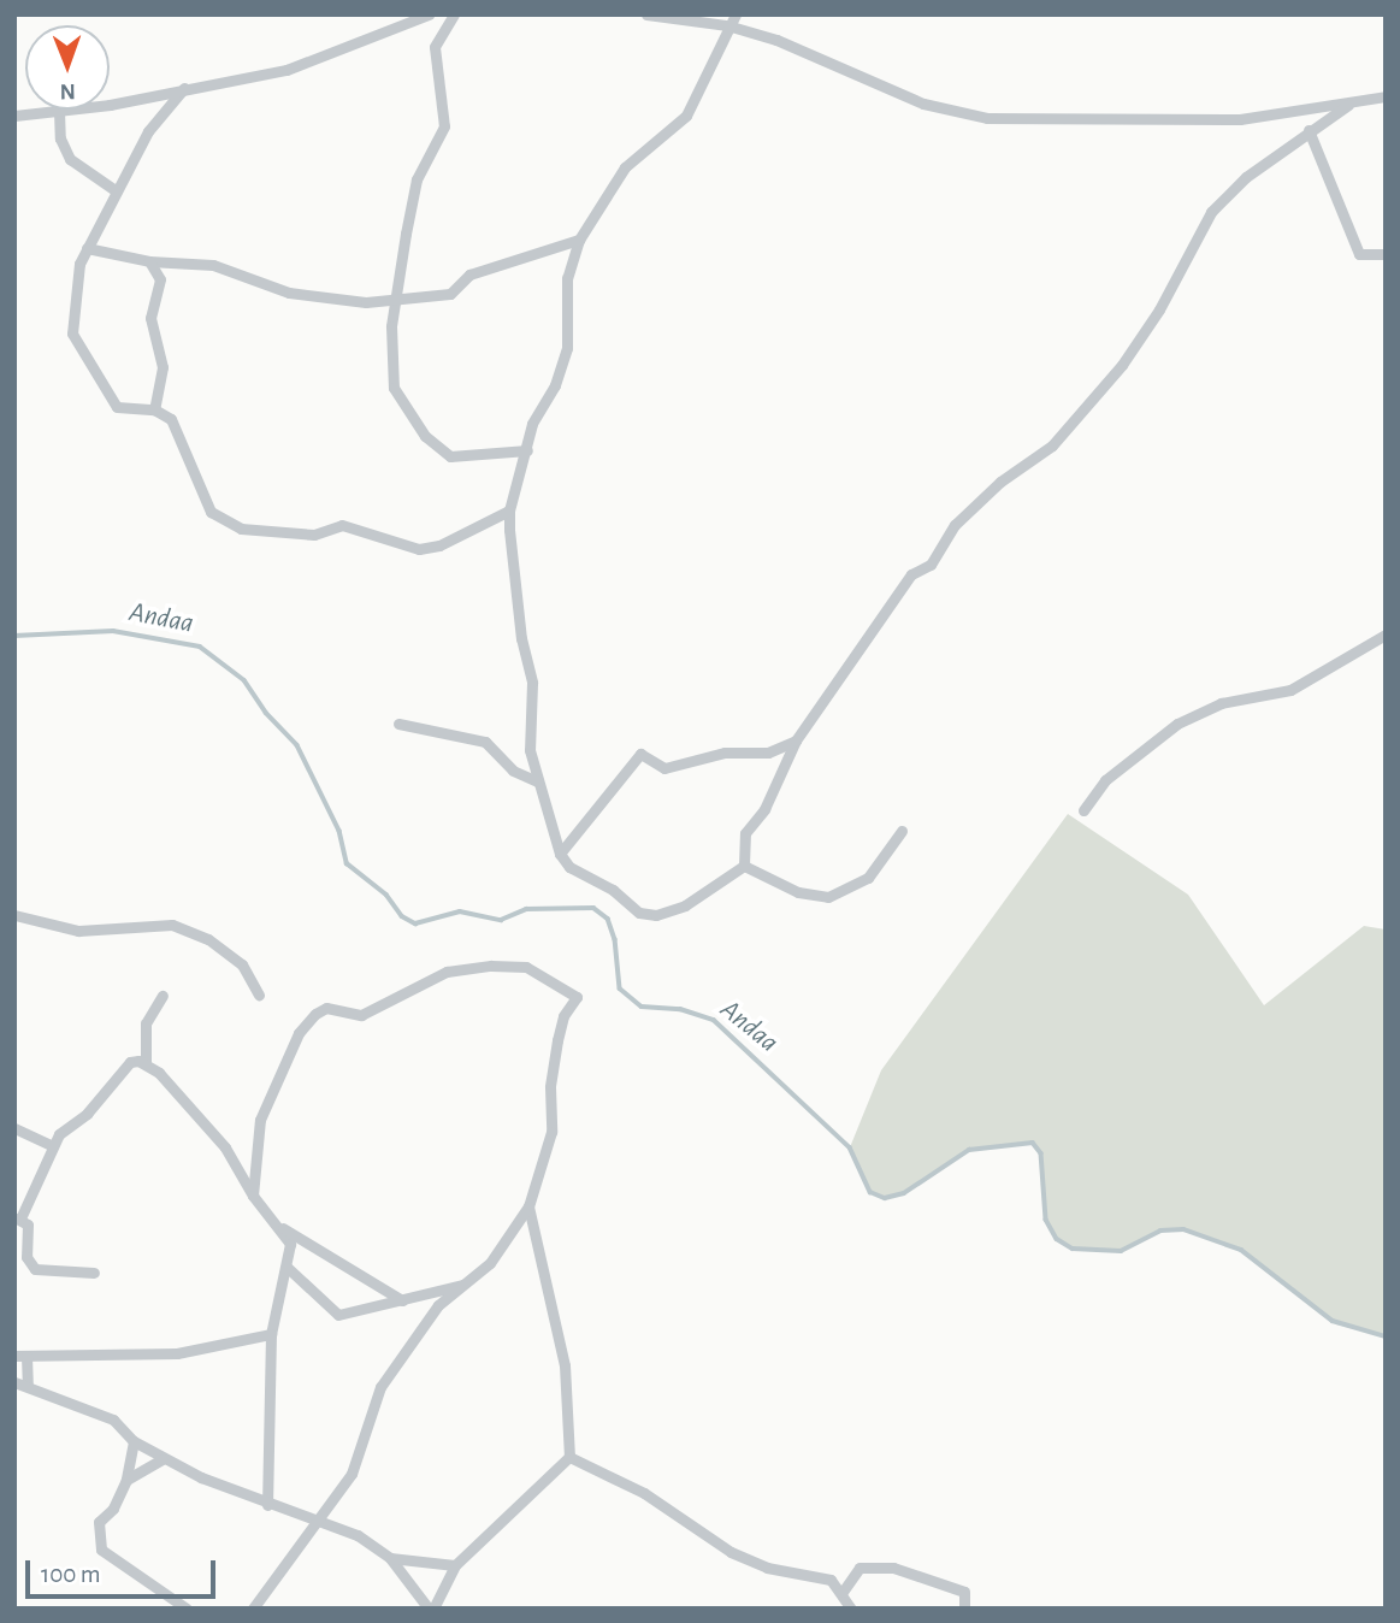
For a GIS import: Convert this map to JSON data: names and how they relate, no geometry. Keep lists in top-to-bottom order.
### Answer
{
  "water": ["Andaa"],
  "scale_bar": "100 m",
  "north": "bottom"
}
